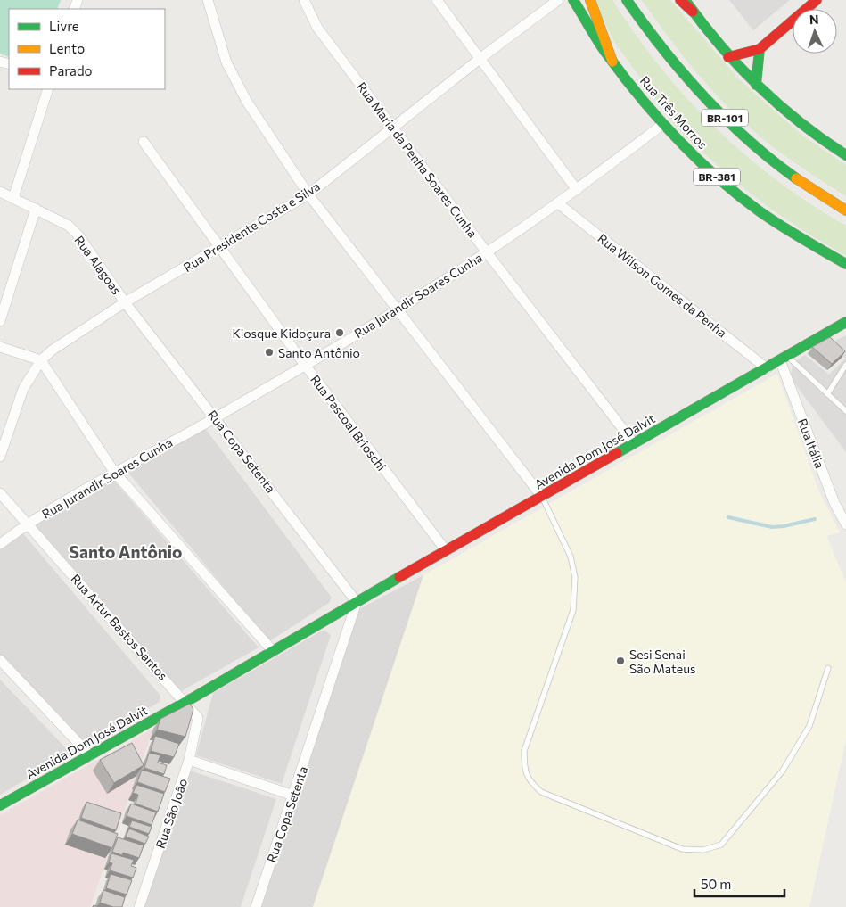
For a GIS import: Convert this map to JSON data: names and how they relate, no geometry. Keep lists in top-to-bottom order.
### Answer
{
  "streets": {
    "main road": [
      "Rua Três Morros",
      "BR-101",
      "BR-381",
      "Avenida Dom José Dalvit"
    ],
    "street": [
      "Rua Maria da Penha Soares Cunha",
      "Rua Presidente Costa e Silva",
      "Rua Alagoas",
      "Rua Wilson Gomes da Penha",
      "Rua Jurandir Soares Cunha",
      "Rua Pascoal Brioschi",
      "Rua Itália",
      "Rua Copa Setenta",
      "Rua Artur Bastos Santos",
      "Rua São João"
    ]
  },
  "crossings": [
    ["Rua Três Morros", "Rua Jurandir Soares Cunha"],
    ["Rua Maria da Penha Soares Cunha", "Rua Presidente Costa e Silva"],
    ["Rua Maria da Penha Soares Cunha", "Rua Jurandir Soares Cunha"],
    ["Rua Maria da Penha Soares Cunha", "Avenida Dom José Dalvit"],
    ["Rua Presidente Costa e Silva", "Rua Alagoas"],
    ["Rua Presidente Costa e Silva", "Rua Pascoal Brioschi"],
    ["Rua Presidente Costa e Silva", "Rua Copa Setenta"],
    ["Rua Alagoas", "Rua Copa Setenta"],
    ["Rua Wilson Gomes da Penha", "Rua Jurandir Soares Cunha"],
    ["Rua Wilson Gomes da Penha", "Avenida Dom José Dalvit"],
    ["Rua Jurandir Soares Cunha", "Rua Pascoal Brioschi"],
    ["Rua Jurandir Soares Cunha", "Rua Copa Setenta"],
    ["Rua Jurandir Soares Cunha", "Rua Artur Bastos Santos"],
    ["Rua Pascoal Brioschi", "Avenida Dom José Dalvit"],
    ["Rua Itália", "Avenida Dom José Dalvit"],
    ["Rua Copa Setenta", "Avenida Dom José Dalvit"],
    ["Avenida Dom José Dalvit", "Rua Artur Bastos Santos"],
    ["Avenida Dom José Dalvit", "Rua São João"],
    ["Rua Artur Bastos Santos", "Rua São João"]
  ],
  "districts": ["Santo Antônio"],
  "places": ["Kiosque Kidoçura", "Santo Antônio", "Sesi Senai São Mateus"],
  "legend": ["Livre", "Lento", "Parado"],
  "scale_bar": "50 m",
  "north": "top"
}
